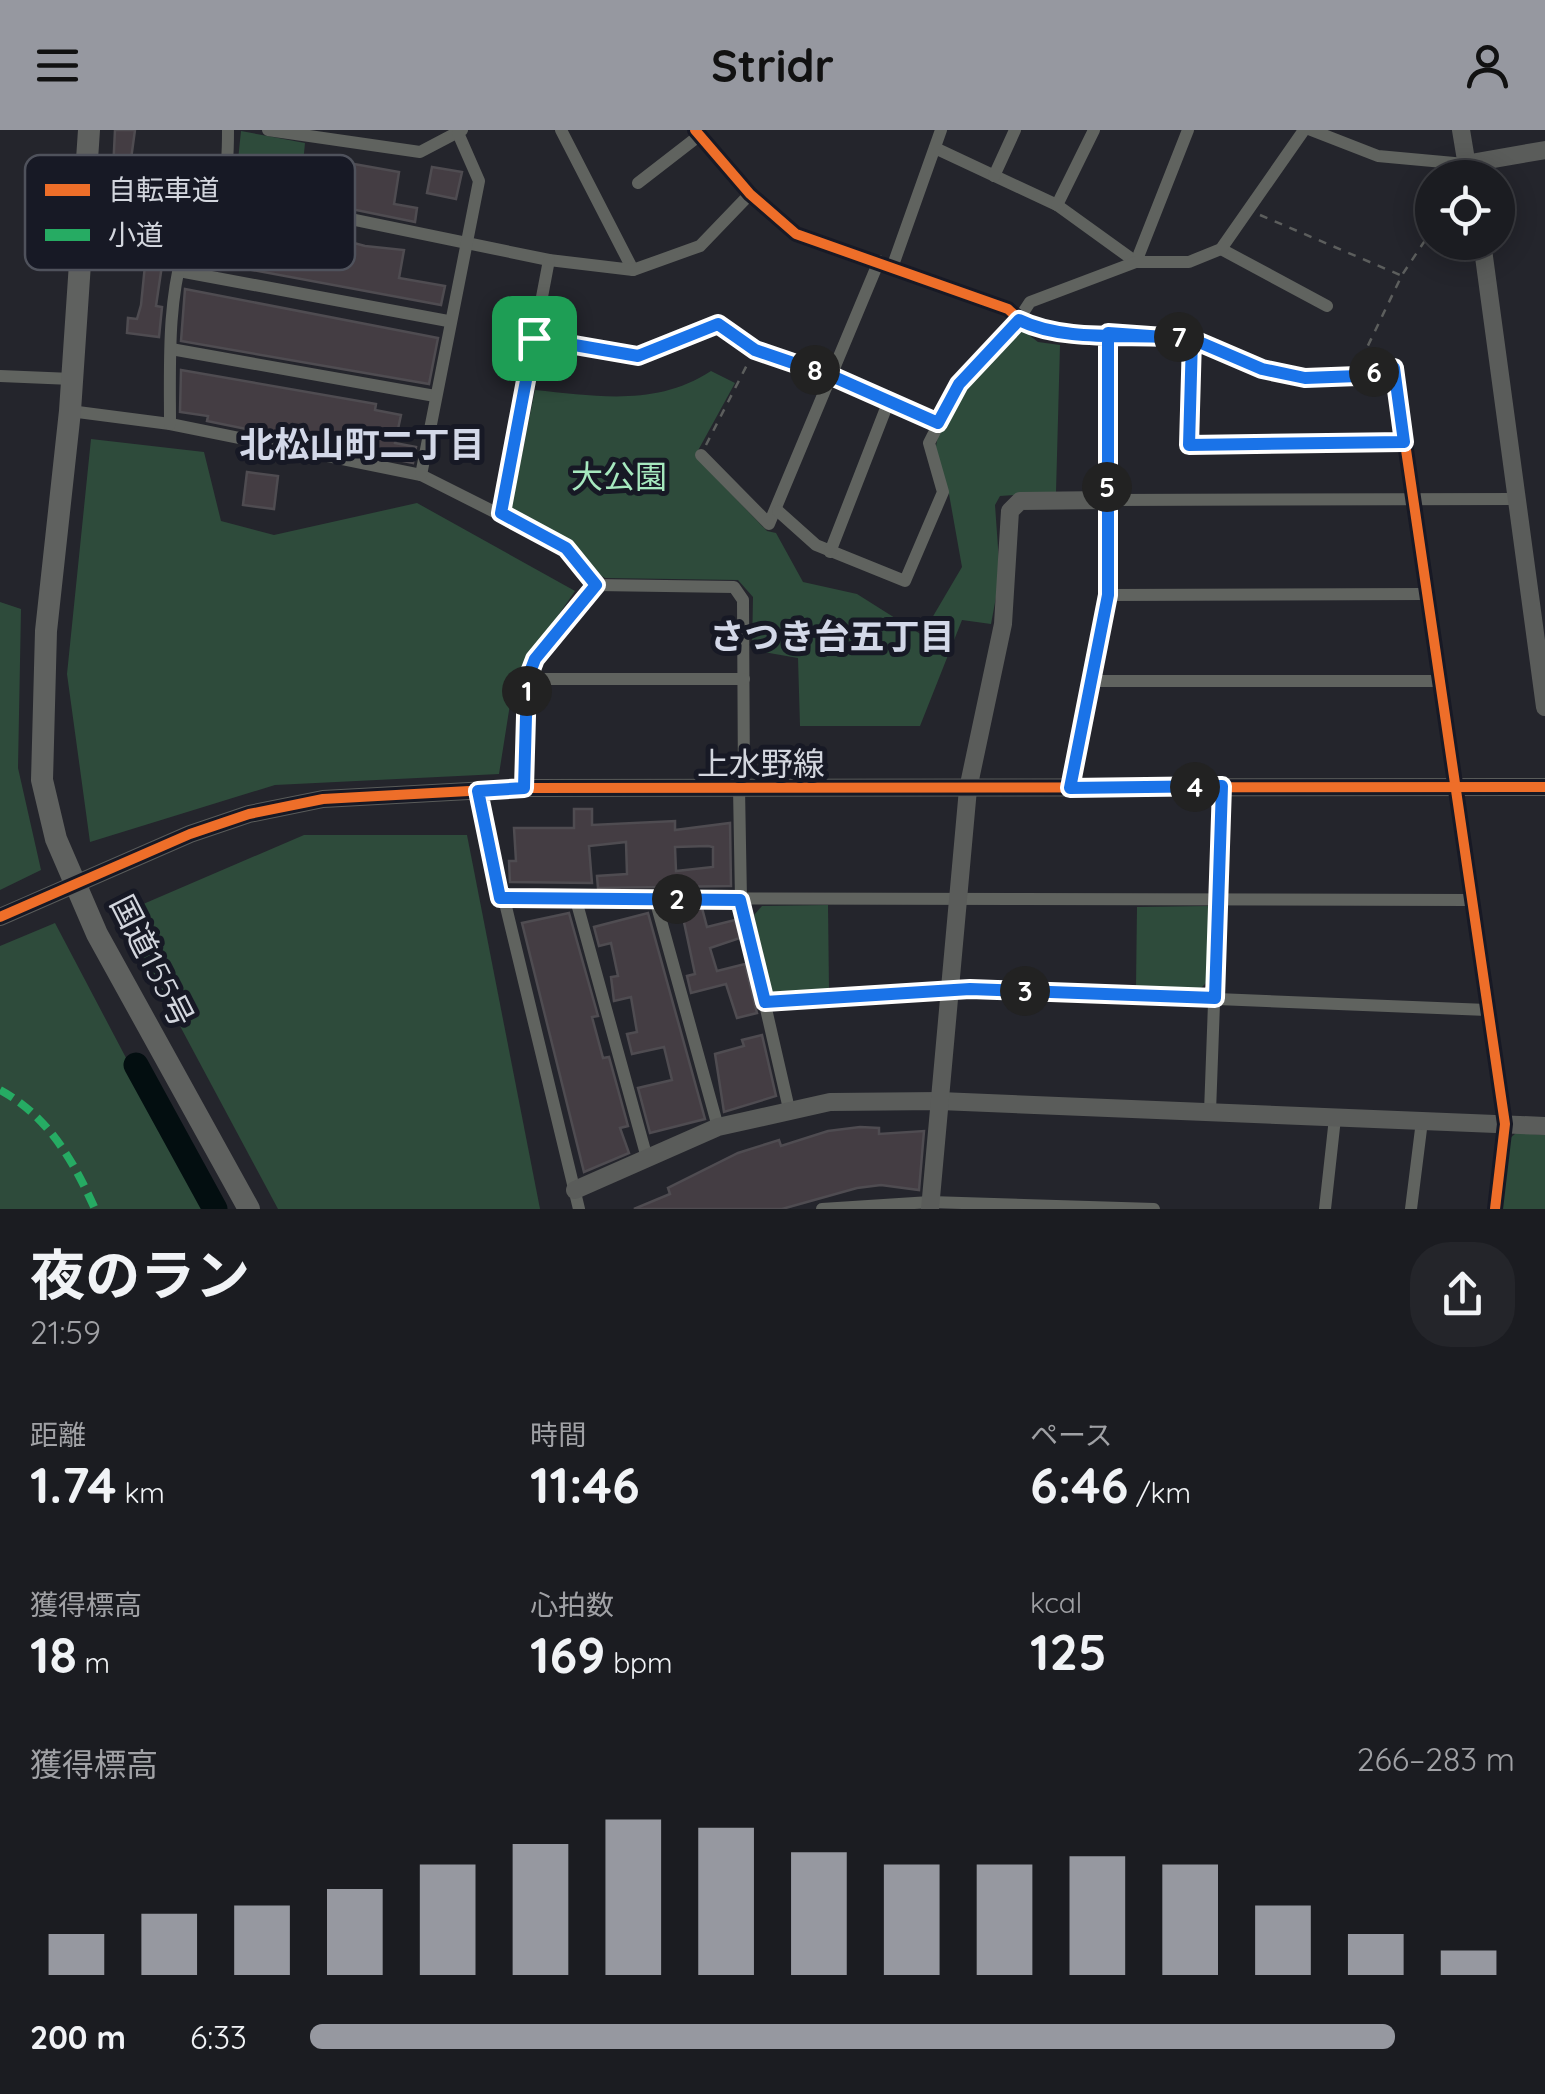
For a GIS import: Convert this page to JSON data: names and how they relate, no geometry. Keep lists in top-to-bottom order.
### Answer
{
  "streets": {
    "highway": ["国道155号"],
    "street": ["上水野線"]
  },
  "crossings": [
    ["上水野線", "国道155号"]
  ],
  "districts": ["北松山町二丁目", "さつき台五丁目"],
  "parks": ["大公園"],
  "legend": ["自転車道", "小道"],
  "page": {
    "header": "Stridr",
    "pins": [
      "7",
      "8",
      "6",
      "5",
      "1",
      "4",
      "2",
      "3"
    ],
    "heading": ["夜のラン", "21:59"],
    "stats": [
      ["距離", "1.74 km"],
      ["時間", "11:46"],
      ["ペース", "6:46 /km"],
      ["獲得標高", "18 m"],
      ["心拍数", "169 bpm"],
      ["kcal", "125"]
    ],
    "chart": ["獲得標高", "266–283 m"],
    "list": [
      {
        "name": "200 m",
        "note": "6:33"
      }
    ]
  }
}
